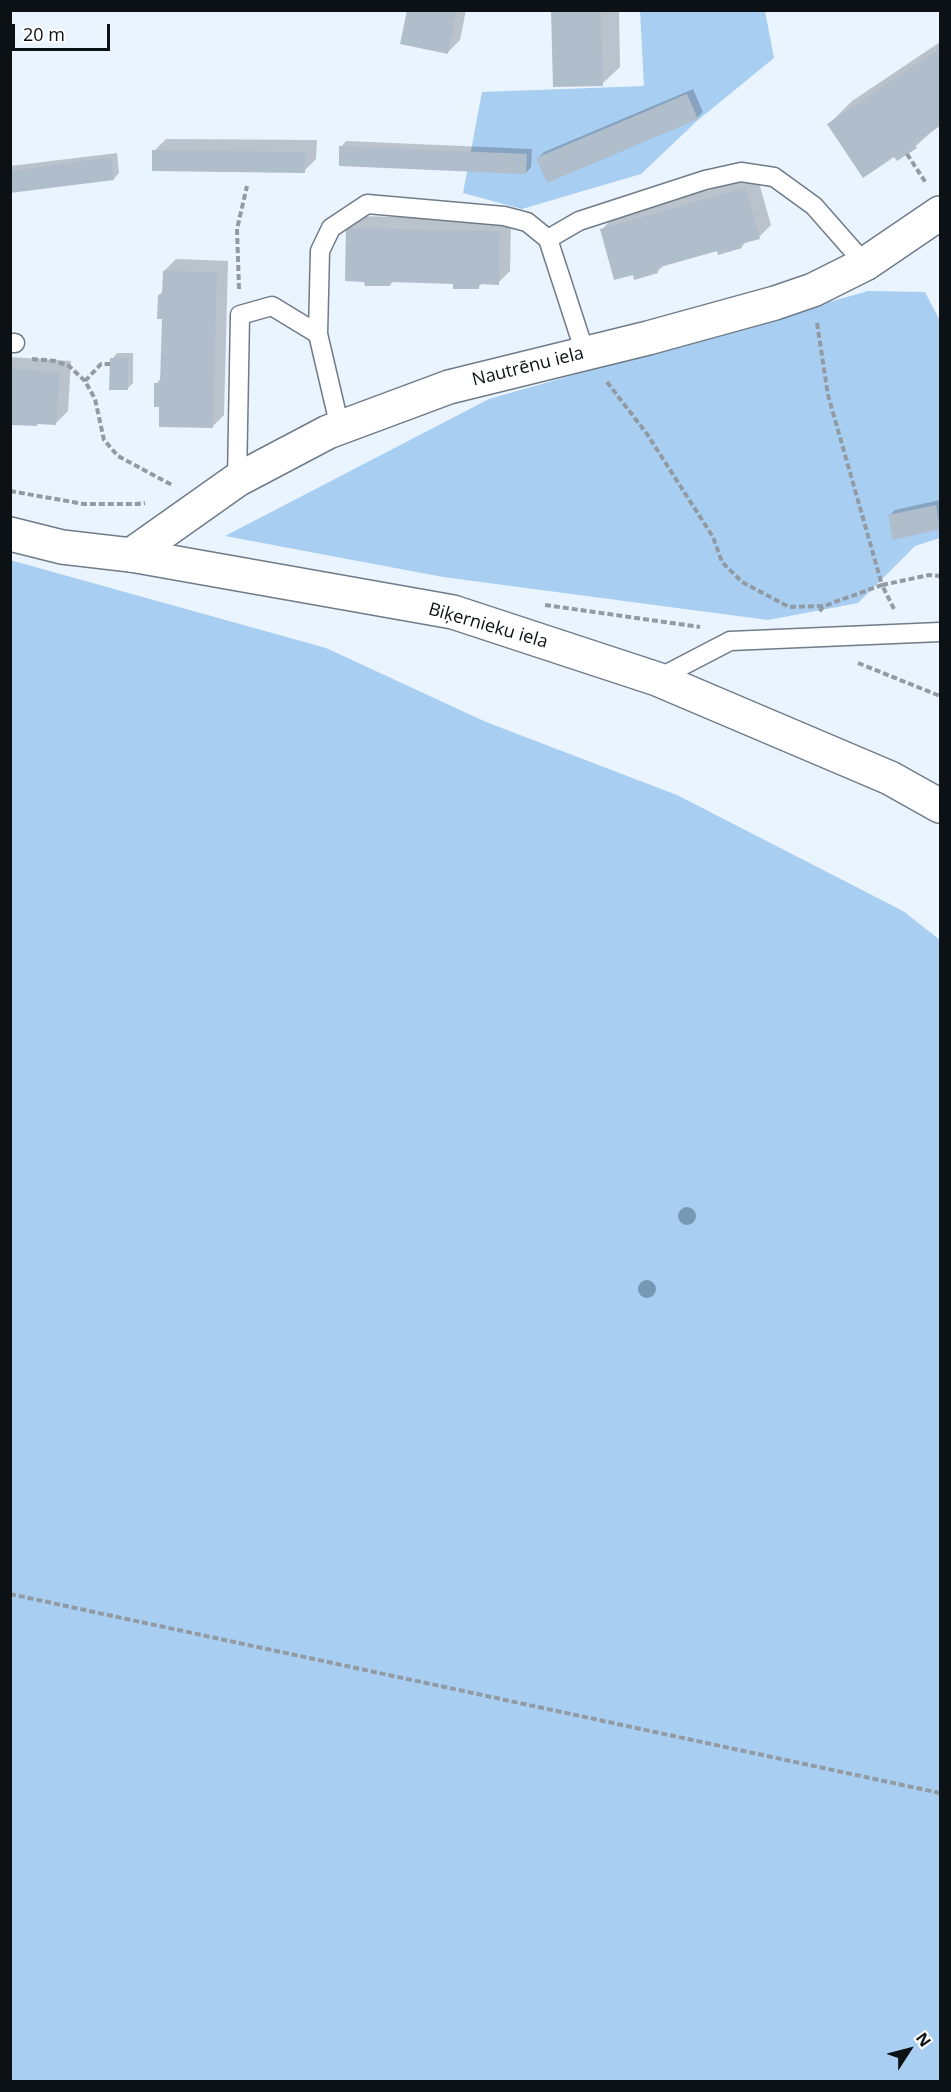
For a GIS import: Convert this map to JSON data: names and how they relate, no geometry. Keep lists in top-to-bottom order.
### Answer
{
  "streets": {
    "main road": ["Nautrēnu iela", "Biķernieku iela"]
  },
  "crossings": [
    ["Nautrēnu iela", "Biķernieku iela"]
  ],
  "scale_bar": "20 m",
  "north": "top right"
}
